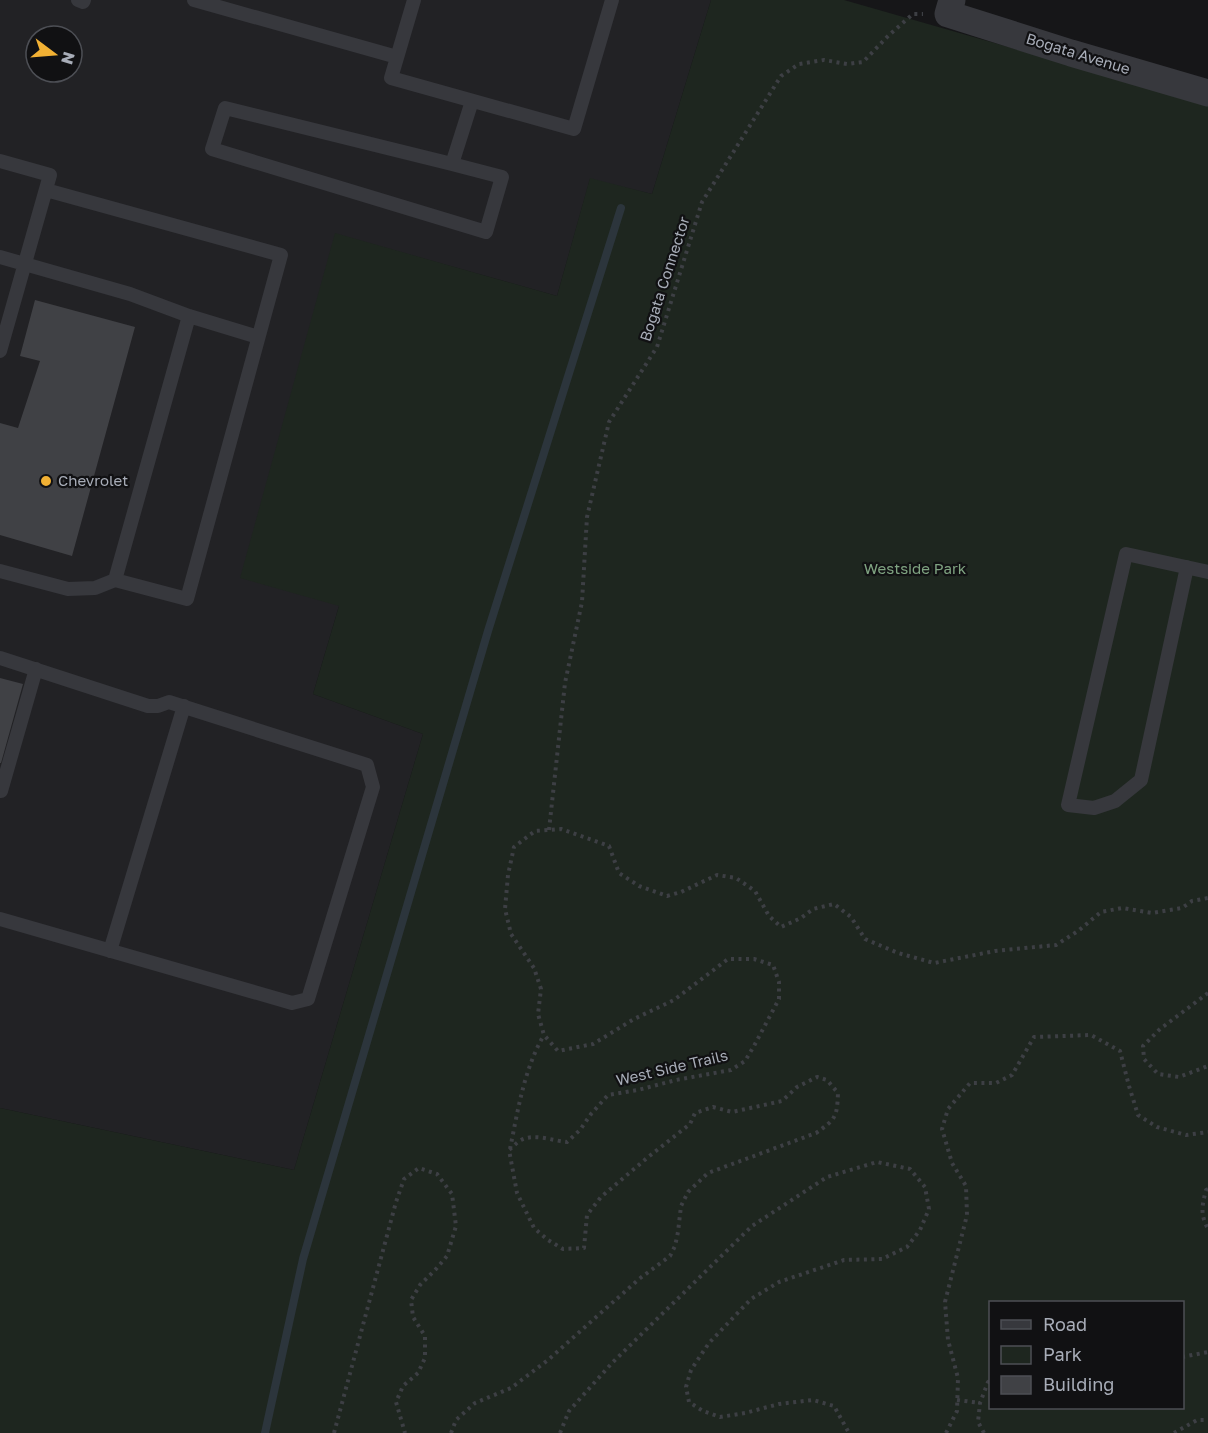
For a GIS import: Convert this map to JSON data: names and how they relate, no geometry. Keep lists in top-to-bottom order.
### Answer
{
  "streets": {
    "street": ["Bogata Avenue"],
    "path": ["Bogata Connector", "West Side Trails"]
  },
  "crossings": [
    ["Bogata Avenue", "Bogata Connector"]
  ],
  "parks": ["Westside Park"],
  "places": ["Chevrolet"],
  "legend": ["Road", "Park", "Building"],
  "north": "right"
}
